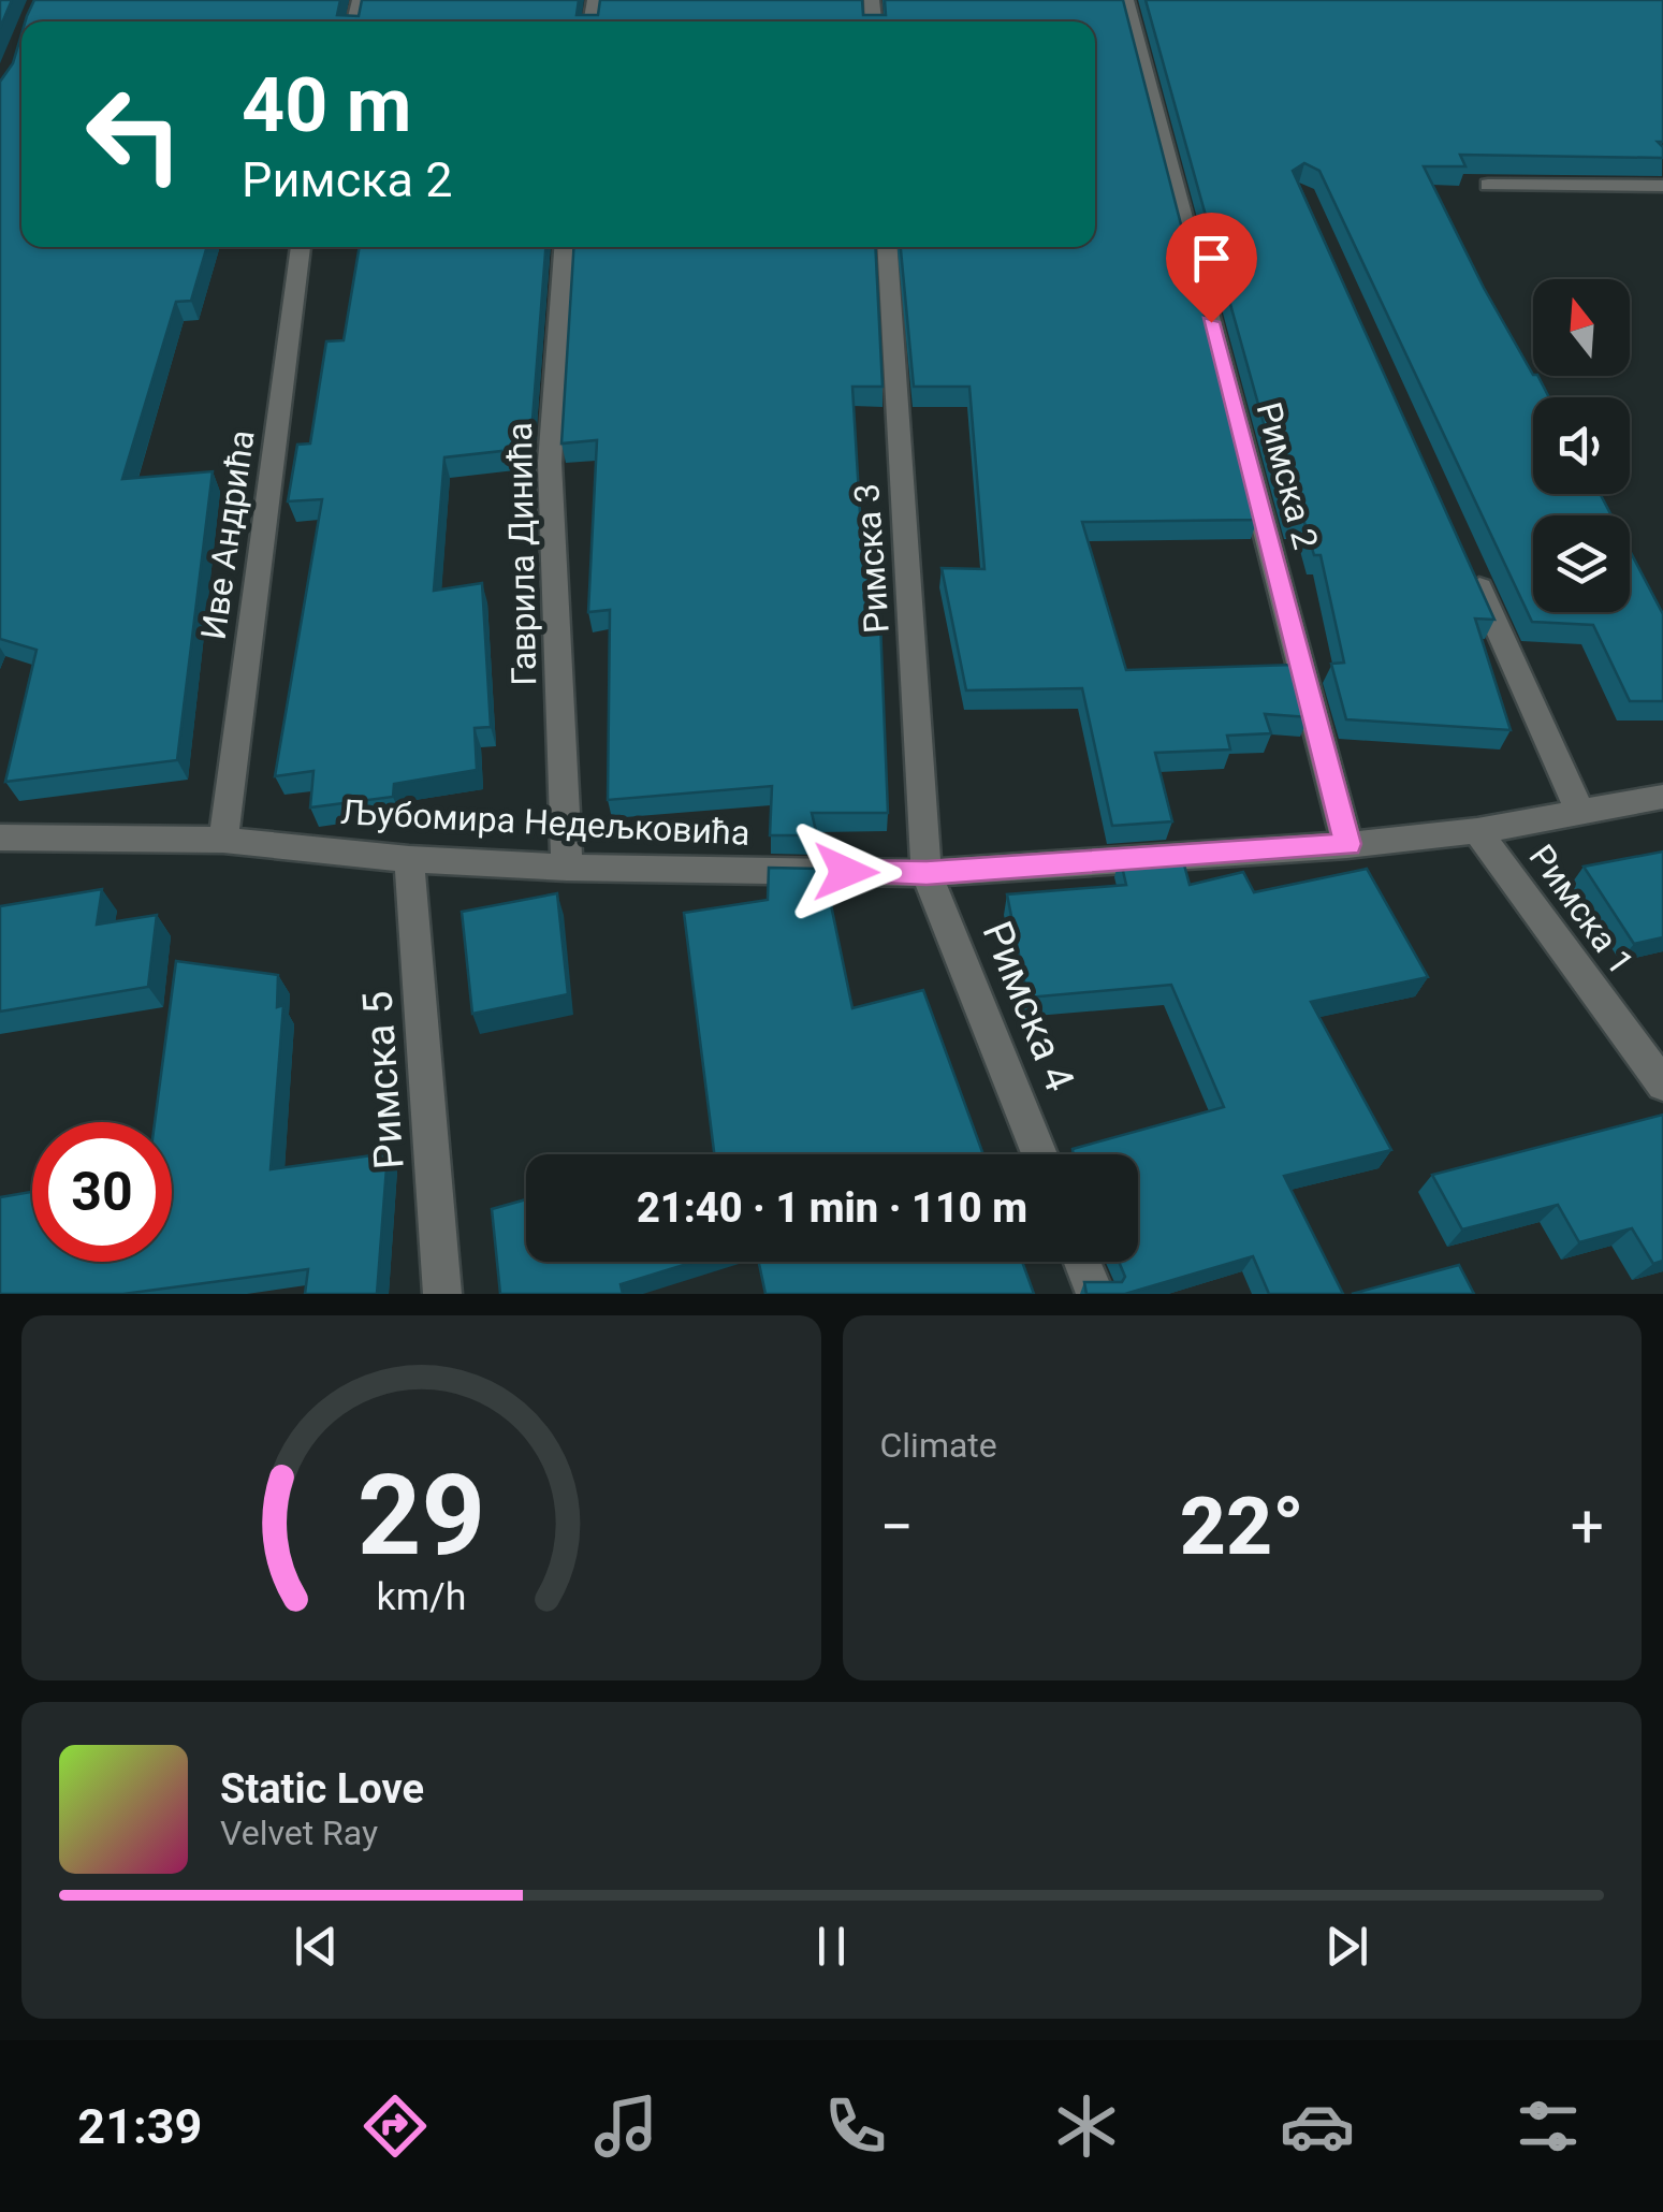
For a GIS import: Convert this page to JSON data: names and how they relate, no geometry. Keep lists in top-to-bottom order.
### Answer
{
  "streets": {
    "street": [
      "Римска 2",
      "Иве Андрића",
      "Гаврила Динића",
      "Римска 3",
      "Љубомира Недељковића",
      "Римска 1",
      "Римска 4",
      "Римска 5"
    ]
  },
  "crossings": [
    ["Римска 2", "Љубомира Недељковића"],
    ["Иве Андрића", "Љубомира Недељковића"],
    ["Гаврила Динића", "Љубомира Недељковића"],
    ["Римска 3", "Љубомира Недељковића"],
    ["Римска 3", "Римска 4"],
    ["Љубомира Недељковића", "Римска 1"],
    ["Љубомира Недељковића", "Римска 4"],
    ["Љубомира Недељковића", "Римска 5"]
  ],
  "north": "top",
  "page": {
    "turn": ["40 m", "Римска 2"],
    "limit": "30",
    "trip": "21:40 · 1 min · 110 m",
    "tile": "Climate",
    "heat": ["−", "22°", "+"],
    "song": ["Static Love", "Velvet Ray"],
    "tabs": "21:39",
    "gauge": ["29", "km/h"]
  }
}
